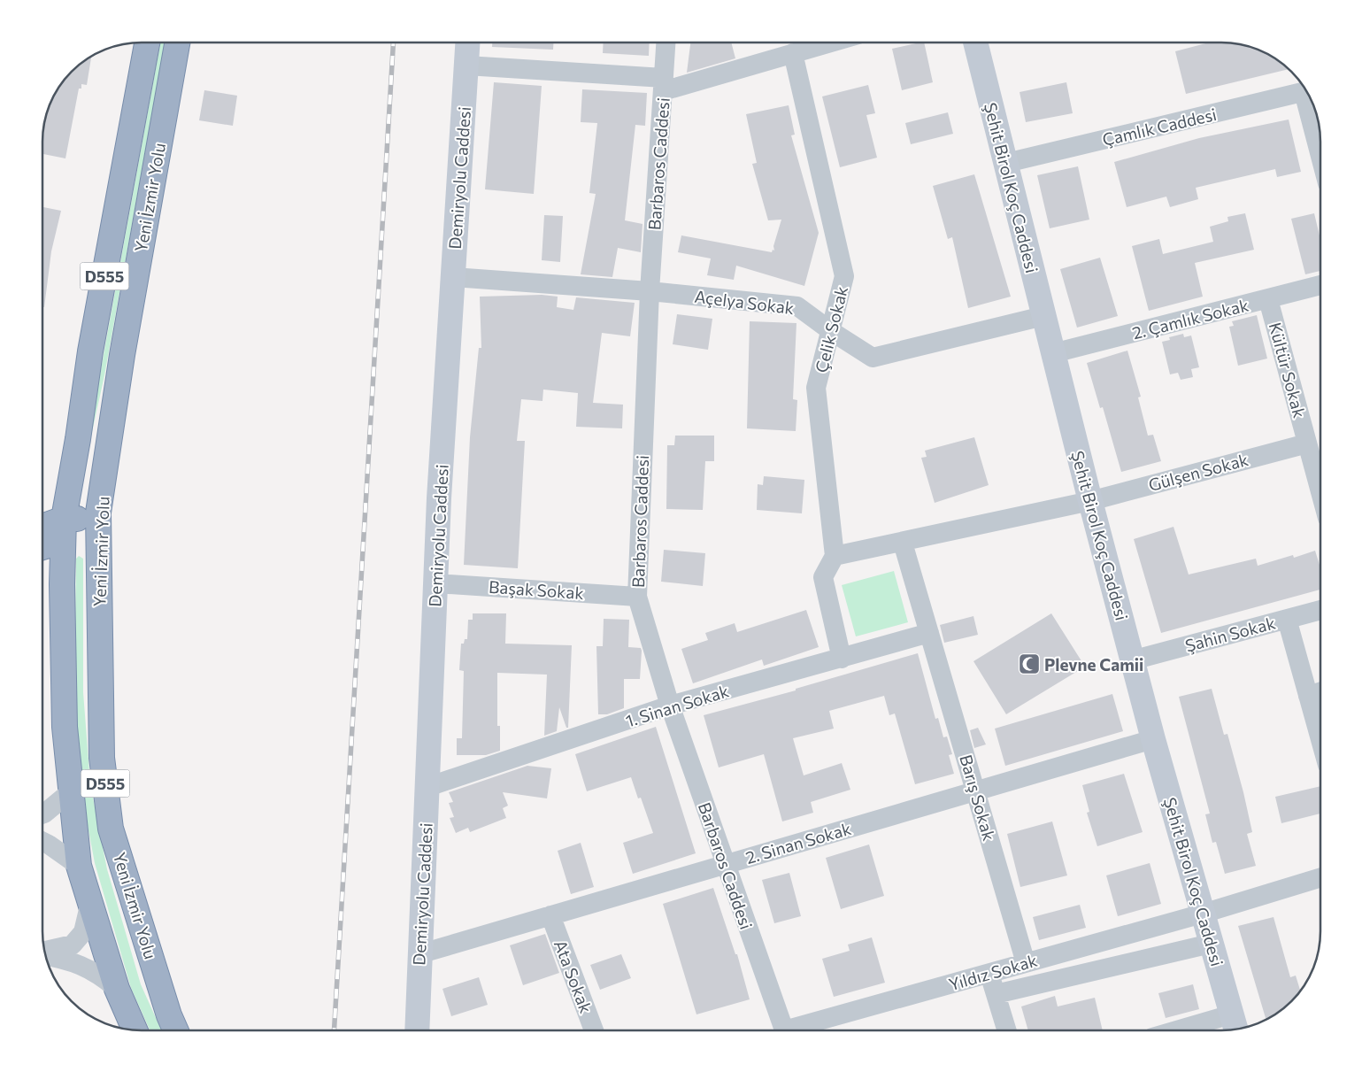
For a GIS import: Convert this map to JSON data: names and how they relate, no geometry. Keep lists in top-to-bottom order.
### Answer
{
  "streets": {
    "highway": ["Yeni İzmir Yolu", "D555"],
    "main road": ["Demiryolu Caddesi", "Şehit Birol Koç Caddesi"],
    "street": [
      "Çamlık Caddesi",
      "Barbaros Caddesi",
      "Açelya Sokak",
      "2. Çamlık Sokak",
      "Çelik Sokak",
      "Kültür Sokak",
      "Gülşen Sokak",
      "Başak Sokak",
      "Şahin Sokak",
      "1. Sinan Sokak",
      "Barış Sokak",
      "2. Sinan Sokak",
      "Yıldız Sokak",
      "Ata Sokak"
    ]
  },
  "crossings": [
    ["Çamlık Caddesi", "Şehit Birol Koç Caddesi"],
    ["Barbaros Caddesi", "Açelya Sokak"],
    ["Barbaros Caddesi", "Başak Sokak"],
    ["Barbaros Caddesi", "1. Sinan Sokak"],
    ["Barbaros Caddesi", "2. Sinan Sokak"],
    ["Demiryolu Caddesi", "Açelya Sokak"],
    ["Demiryolu Caddesi", "Başak Sokak"],
    ["Demiryolu Caddesi", "1. Sinan Sokak"],
    ["Demiryolu Caddesi", "2. Sinan Sokak"],
    ["Şehit Birol Koç Caddesi", "Açelya Sokak"],
    ["Şehit Birol Koç Caddesi", "2. Çamlık Sokak"],
    ["Şehit Birol Koç Caddesi", "Gülşen Sokak"],
    ["Şehit Birol Koç Caddesi", "Şahin Sokak"],
    ["Şehit Birol Koç Caddesi", "2. Sinan Sokak"],
    ["Şehit Birol Koç Caddesi", "Yıldız Sokak"],
    ["Açelya Sokak", "Çelik Sokak"],
    ["2. Çamlık Sokak", "Kültür Sokak"],
    ["Çelik Sokak", "Gülşen Sokak"],
    ["Kültür Sokak", "Gülşen Sokak"],
    ["Gülşen Sokak", "Barış Sokak"],
    ["1. Sinan Sokak", "Barış Sokak"],
    ["Barış Sokak", "2. Sinan Sokak"],
    ["Barış Sokak", "Yıldız Sokak"],
    ["2. Sinan Sokak", "Ata Sokak"]
  ],
  "places": {
    "mosque": ["Plevne Camii"]
  }
}
